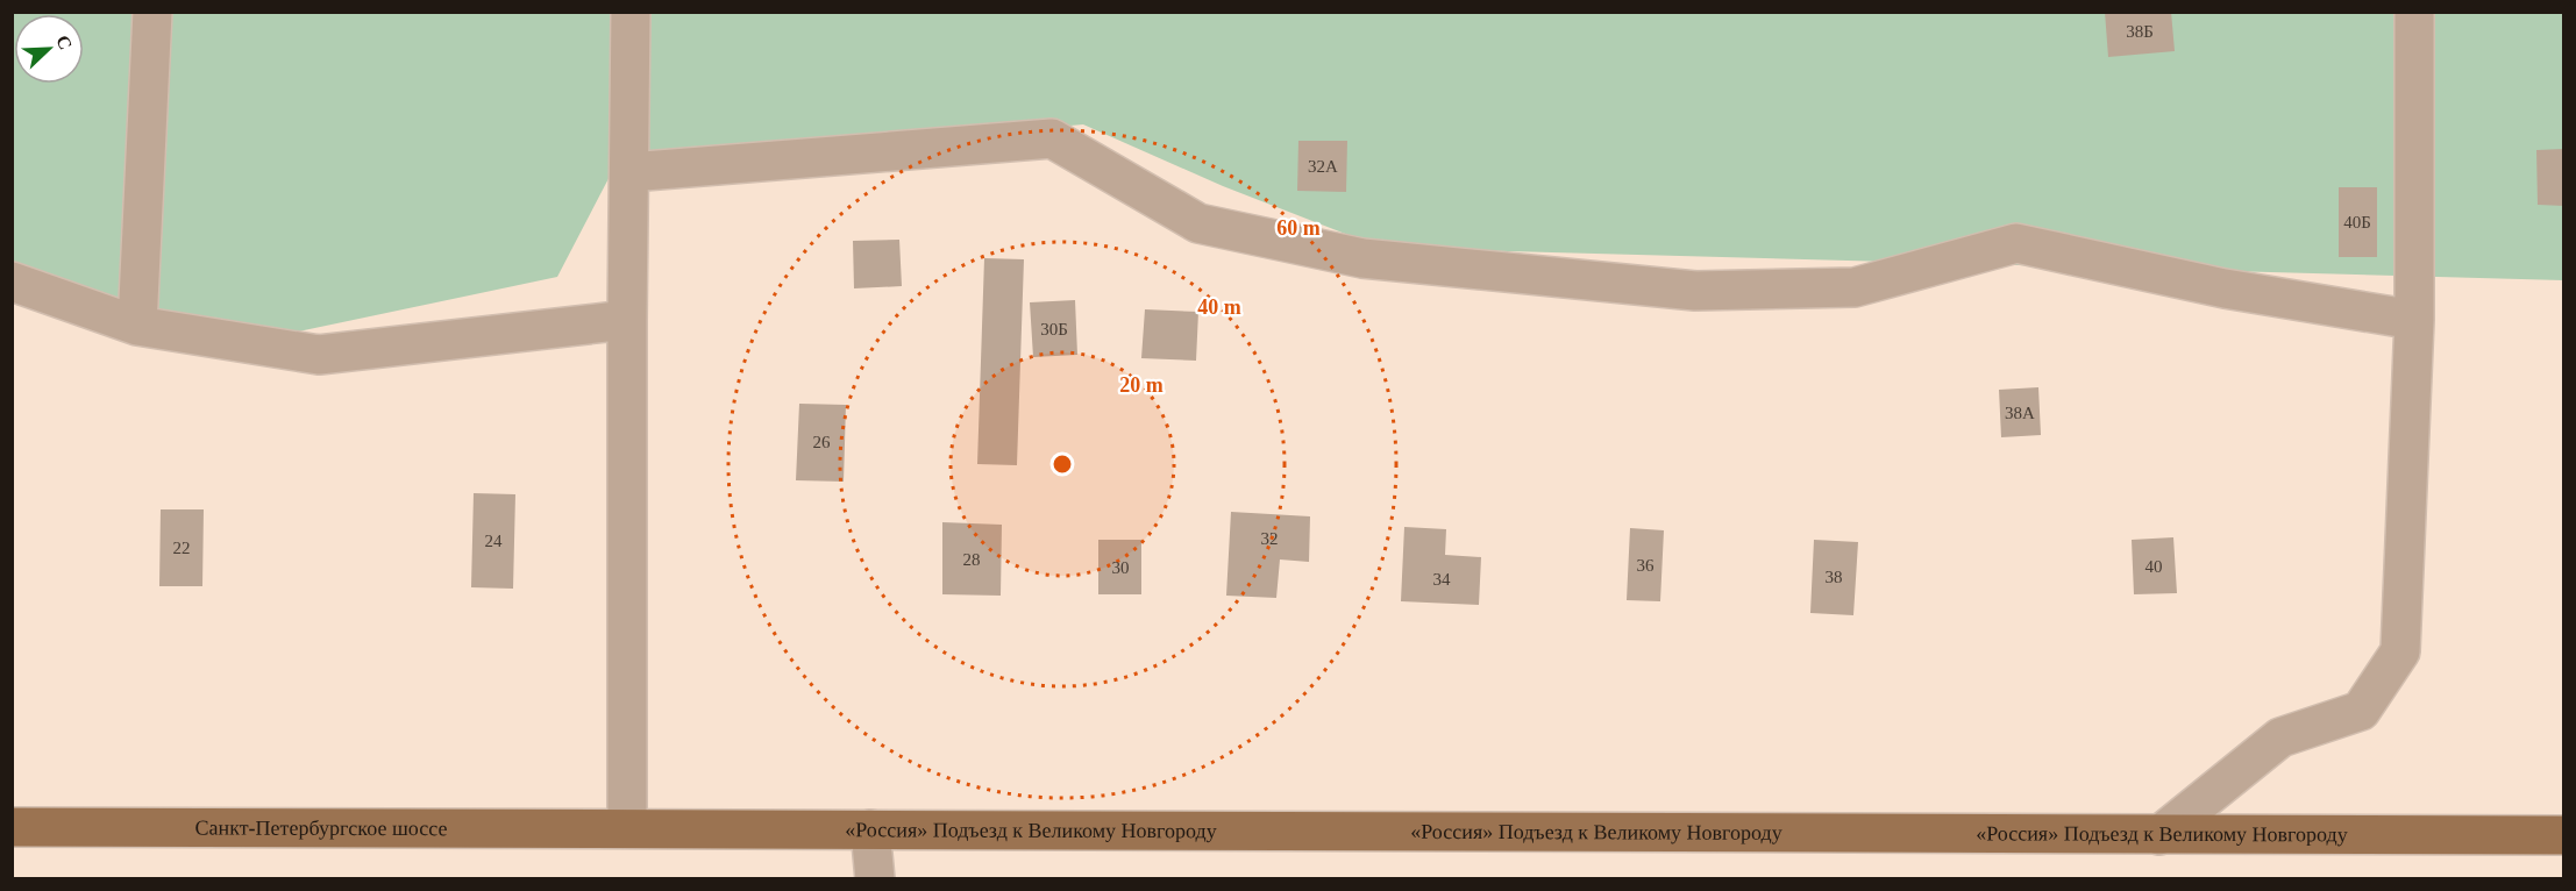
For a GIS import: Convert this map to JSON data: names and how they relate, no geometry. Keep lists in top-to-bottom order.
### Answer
{
  "streets": {
    "main road": ["Санкт-Петербургское шоссе", "«Россия» Подъезд к Великому Новгороду"]
  },
  "crossings": [
    ["Санкт-Петербургское шоссе", "«Россия» Подъезд к Великому Новгороду"]
  ],
  "house_numbers": [
    "38Б",
    "32А",
    "40Б",
    "30Б",
    "38А",
    "26",
    "32",
    "24",
    "22",
    "28",
    "36",
    "40",
    "30",
    "38",
    "34"
  ],
  "north": "top right",
  "rings": ["60 m", "40 m", "20 m"]
}
